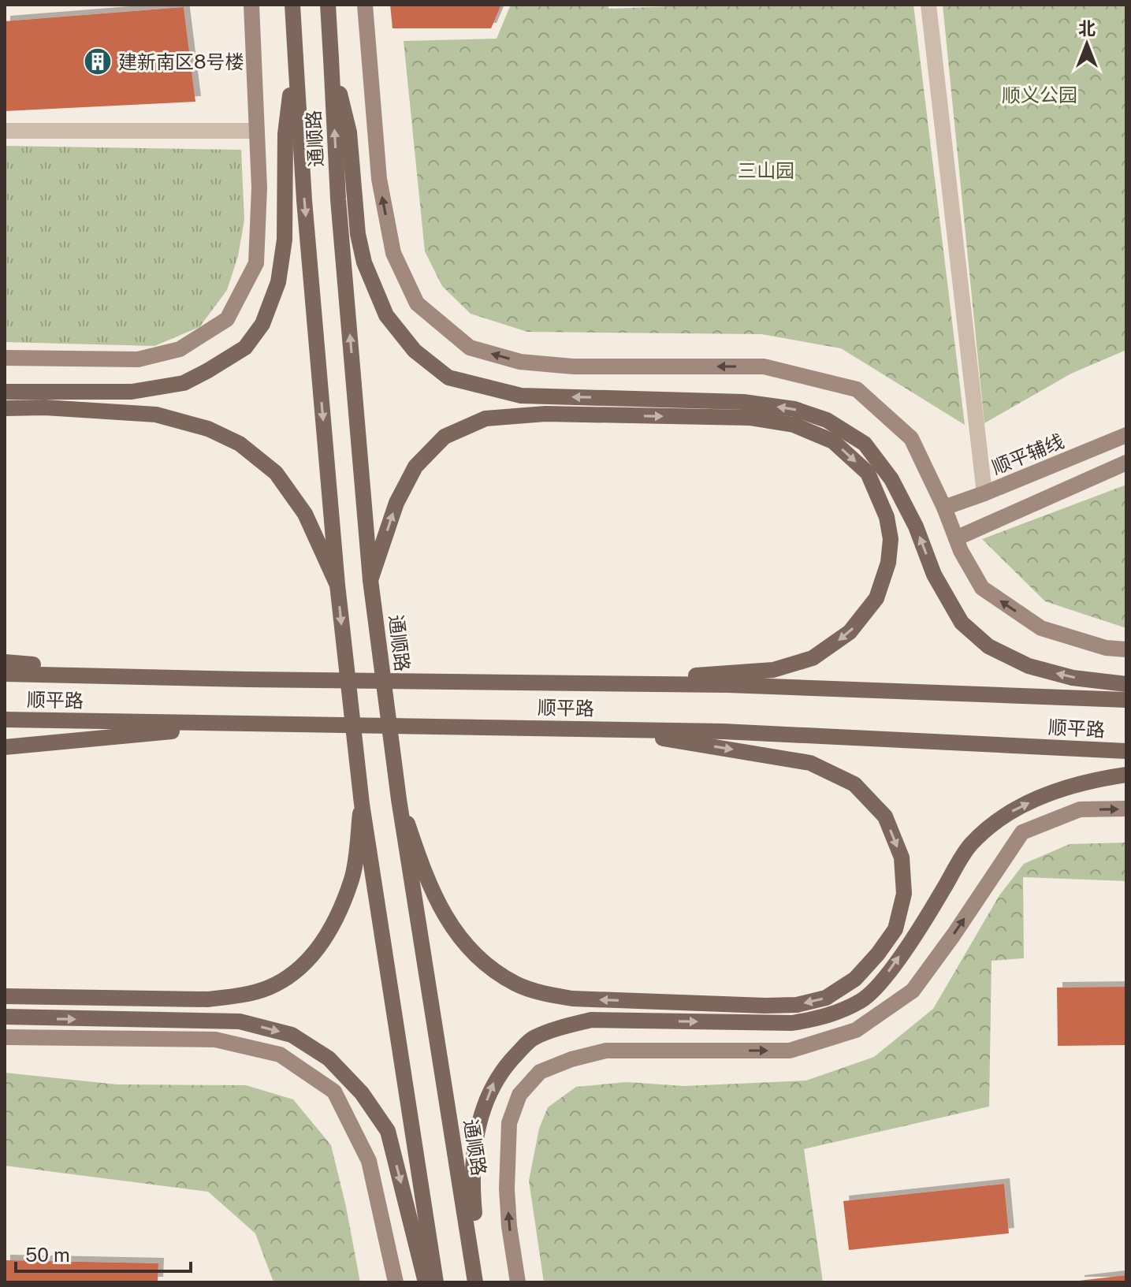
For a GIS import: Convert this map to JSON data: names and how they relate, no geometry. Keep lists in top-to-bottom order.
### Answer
{
  "streets": {
    "main road": ["通顺路", "顺平路"],
    "street": ["顺平辅线"]
  },
  "parks": ["顺义公园", "三山园"],
  "places": {
    "building": ["建新南区8号楼"]
  },
  "scale_bar": "50 m",
  "north": "top"
}
